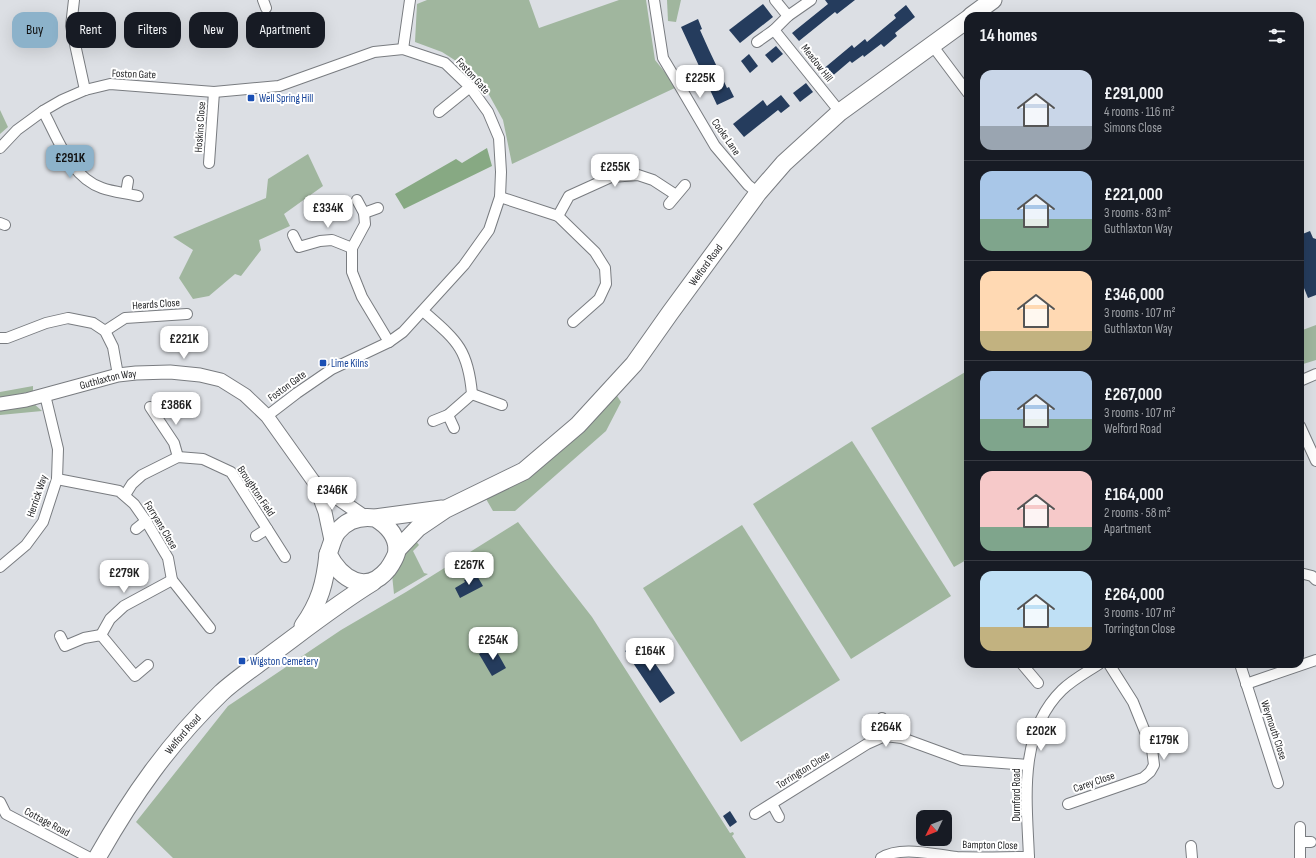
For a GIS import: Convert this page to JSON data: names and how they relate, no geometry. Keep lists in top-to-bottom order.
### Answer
{
  "streets": {
    "main road": ["Welford Road"],
    "street": [
      "Meadow Hill",
      "Foston Gate",
      "Hoskins Close",
      "Cooks Lane",
      "Heards Close",
      "Guthlaxton Way",
      "Broughton Field",
      "Herrick Way",
      "Forryans Close",
      "Weymouth Close",
      "Torrington Close",
      "Carey Close",
      "Durnford Road",
      "Cottage Road",
      "Bampton Close"
    ]
  },
  "crossings": [
    ["Meadow Hill", "Welford Road"],
    ["Foston Gate", "Hoskins Close"],
    ["Foston Gate", "Guthlaxton Way"],
    ["Cooks Lane", "Welford Road"],
    ["Welford Road", "Guthlaxton Way"],
    ["Guthlaxton Way", "Herrick Way"],
    ["Herrick Way", "Forryans Close"],
    ["Durnford Road", "Bampton Close"]
  ],
  "places": {
    "transit": ["Well Spring Hill", "Lime Kilns", "Wigston Cemetery"]
  },
  "north": "bottom left",
  "page": {
    "chip": [
      "Buy",
      "Rent",
      "Filters",
      "New",
      "Apartment"
    ],
    "heading": "14 homes",
    "list": [
      {
        "name": "£291,000",
        "note": "4 rooms · 116 m² · Simons Close"
      },
      {
        "name": "£221,000",
        "note": "3 rooms · 83 m² · Guthlaxton Way"
      },
      {
        "name": "£346,000",
        "note": "3 rooms · 107 m² · Guthlaxton Way"
      },
      {
        "name": "£267,000",
        "note": "3 rooms · 107 m² · Welford Road"
      },
      {
        "name": "£164,000",
        "note": "2 rooms · 58 m² · Apartment"
      },
      {
        "name": "£264,000",
        "note": "3 rooms · 107 m² · Torrington Close"
      }
    ],
    "price": [
      "£225K",
      "£291K",
      "£255K",
      "£334K",
      "£221K",
      "£386K",
      "£346K",
      "£267K",
      "£279K",
      "£254K",
      "£164K",
      "£264K",
      "£202K",
      "£179K"
    ]
  }
}
